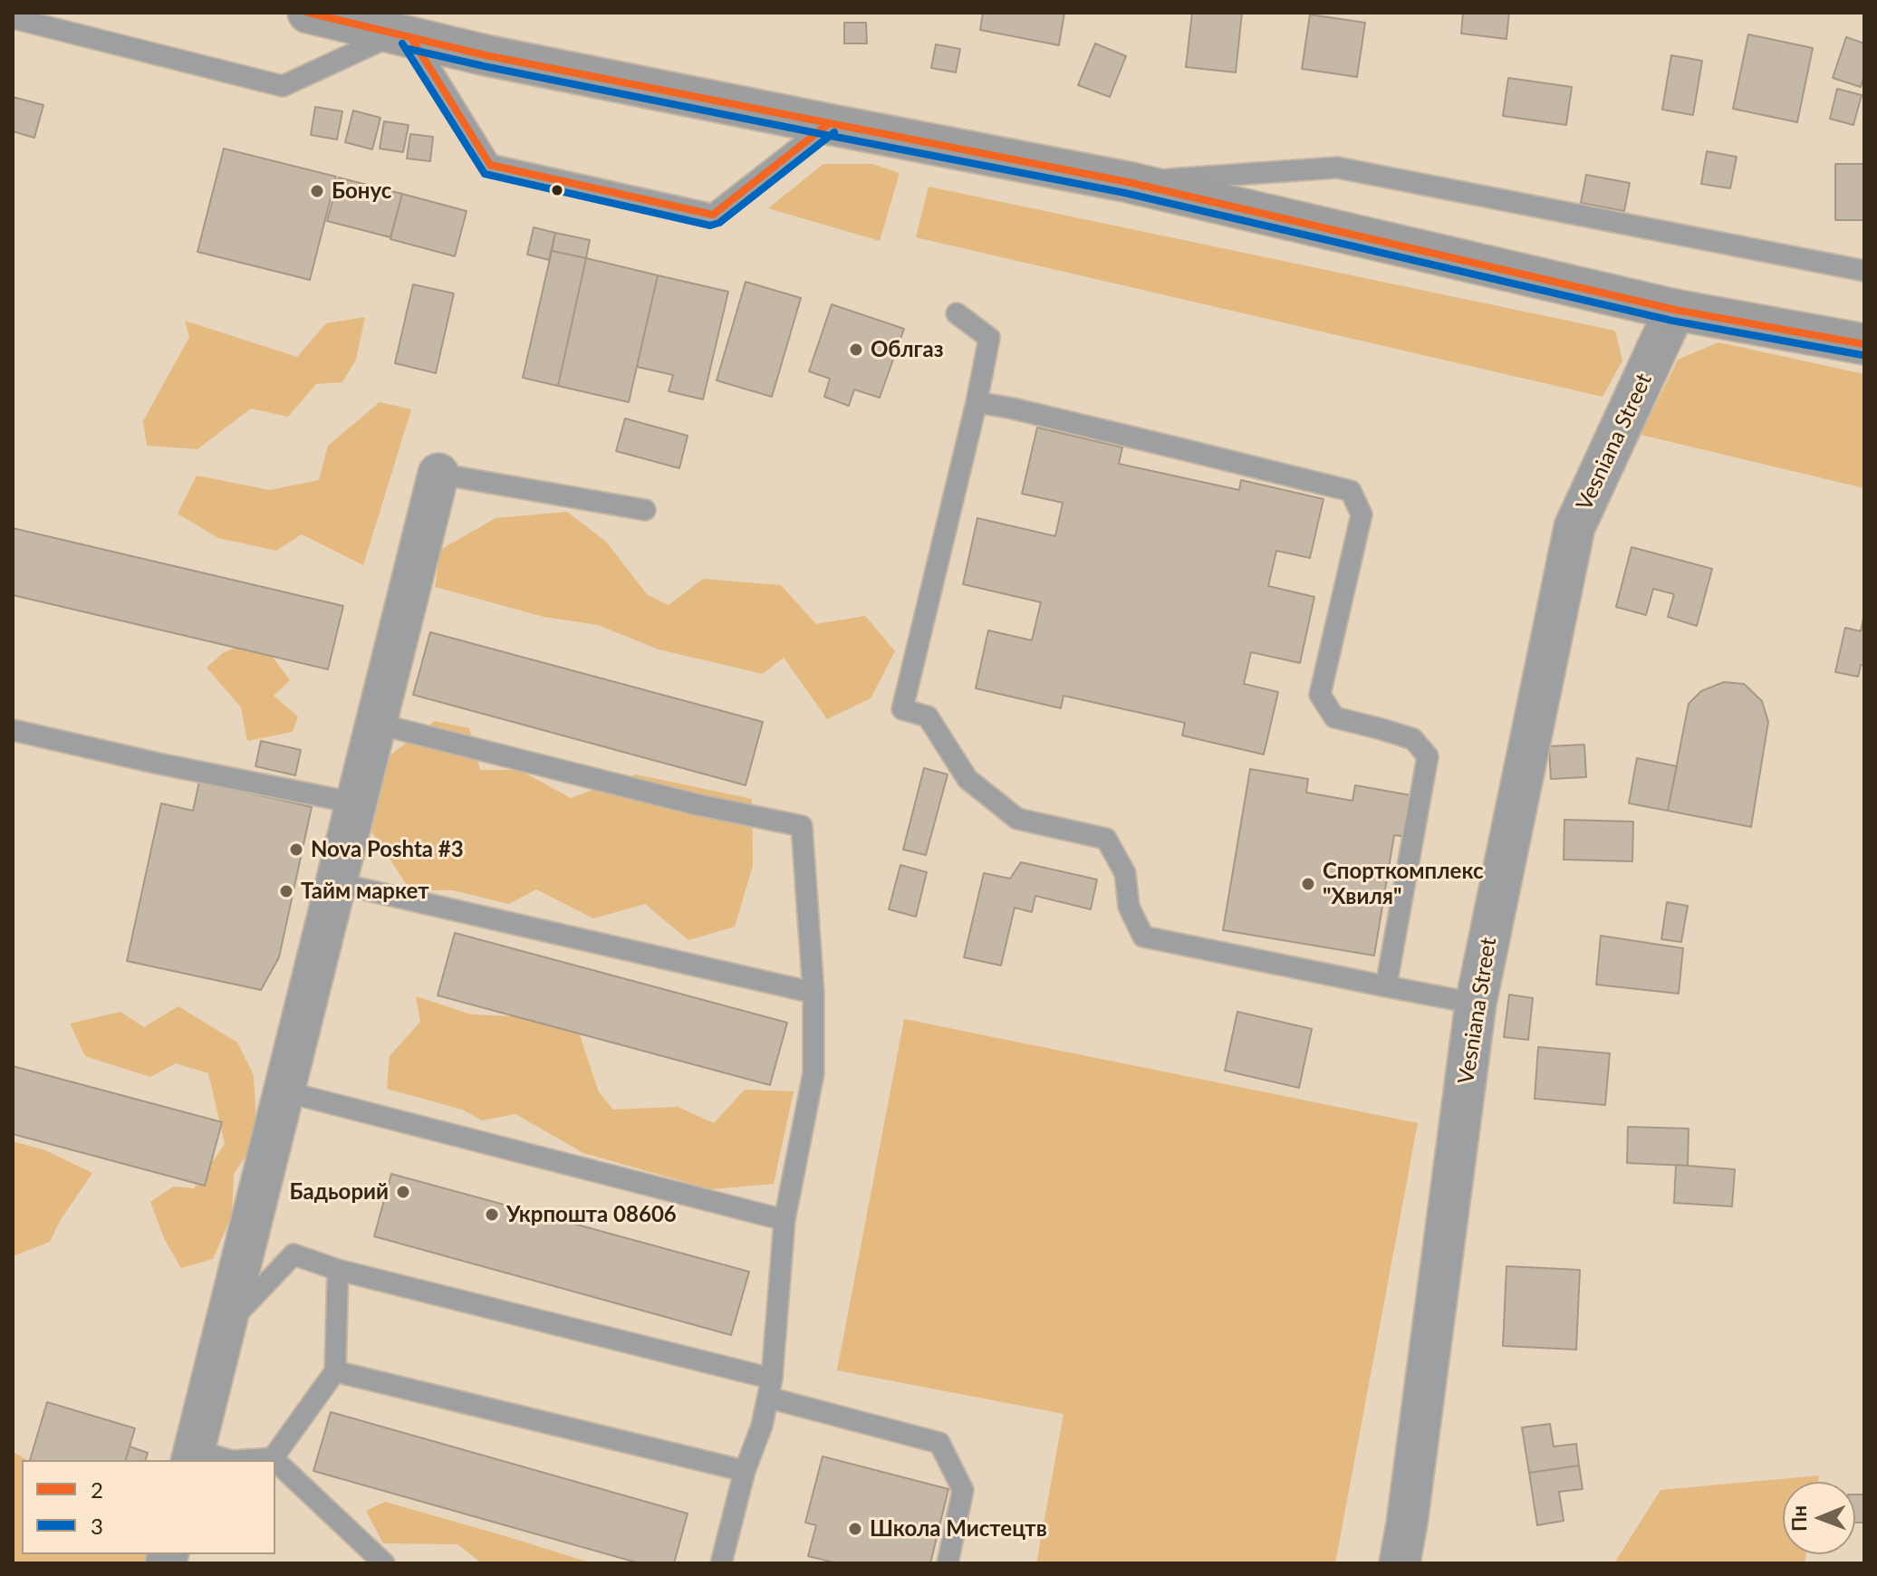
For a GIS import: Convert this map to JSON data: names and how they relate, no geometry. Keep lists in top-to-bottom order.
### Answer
{
  "streets": {
    "street": ["Vesniana Street"]
  },
  "places": [
    "Бонус",
    "Облгаз",
    "Nova Poshta #3",
    "Спорткомплекс \"Хвиля\"",
    "Тайм маркет",
    "Бадьорий",
    "Укрпошта 08606",
    "Школа Мистецтв"
  ],
  "lines": ["transit line 2", "transit line 3"],
  "legend": ["2", "3"],
  "north": "left"
}
